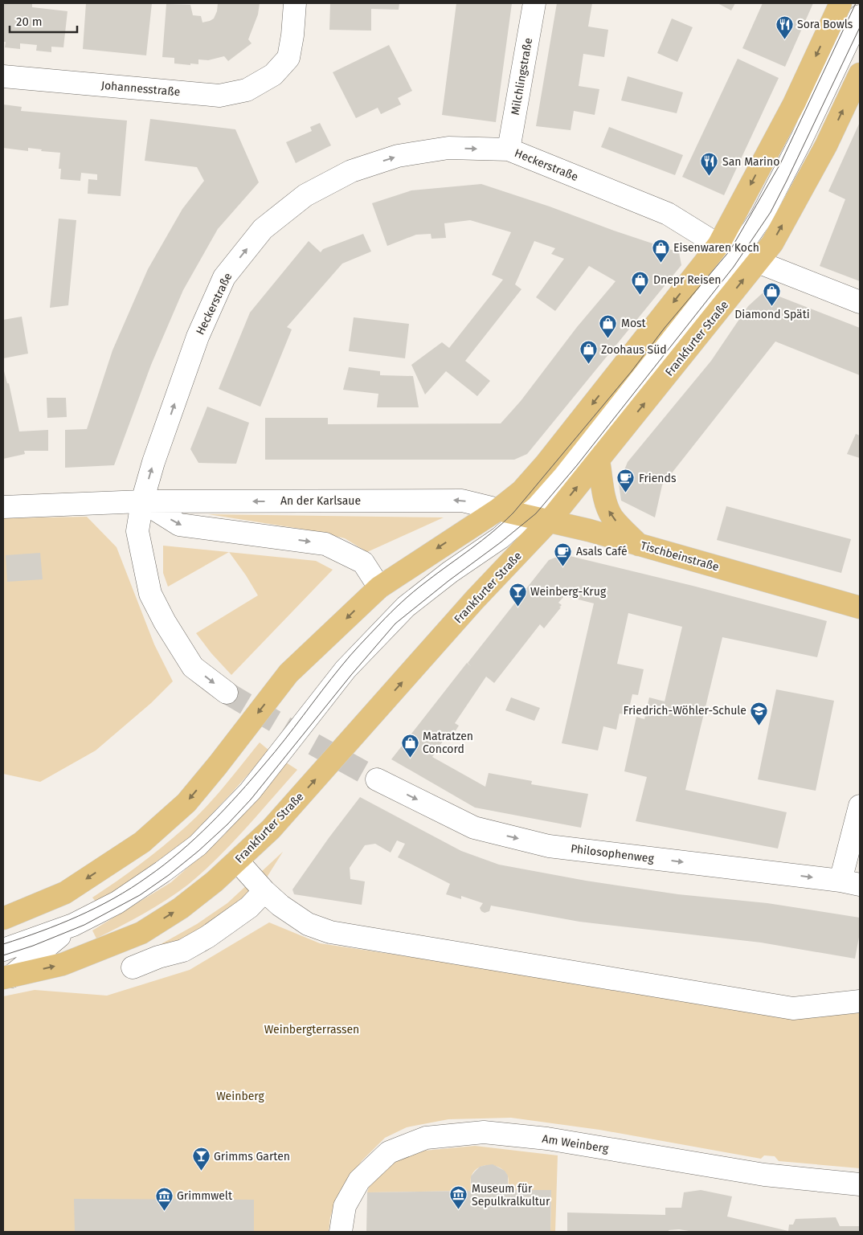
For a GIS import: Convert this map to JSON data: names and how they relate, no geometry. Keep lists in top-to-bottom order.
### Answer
{
  "streets": {
    "main road": ["Frankfurter Straße", "Tischbeinstraße"],
    "street": [
      "Milchlingstraße",
      "Johannesstraße",
      "Heckerstraße",
      "An der Karlsaue",
      "Philosophenweg",
      "Am Weinberg"
    ]
  },
  "crossings": [
    ["Milchlingstraße", "Heckerstraße"],
    ["Heckerstraße", "Frankfurter Straße"],
    ["Heckerstraße", "An der Karlsaue"],
    ["Frankfurter Straße", "Tischbeinstraße"],
    ["An der Karlsaue", "Tischbeinstraße"]
  ],
  "one_way": ["Heckerstraße"],
  "parks": ["Weinbergterrassen", "Weinberg"],
  "places": {
    "restaurant": ["Sora Bowls", "San Marino"],
    "shop": [
      "Eisenwaren Koch",
      "Dnepr Reisen",
      "Diamond Späti",
      "Most",
      "Zoohaus Süd",
      "Matratzen Concord"
    ],
    "cafe": ["Friends", "Asals Café"],
    "bar": ["Weinberg-Krug", "Grimms Garten"],
    "school or university": ["Friedrich-Wöhler-Schule"],
    "museum": ["Museum für Sepulkralkultur", "Grimmwelt"]
  },
  "scale_bar": "20 m"
}
